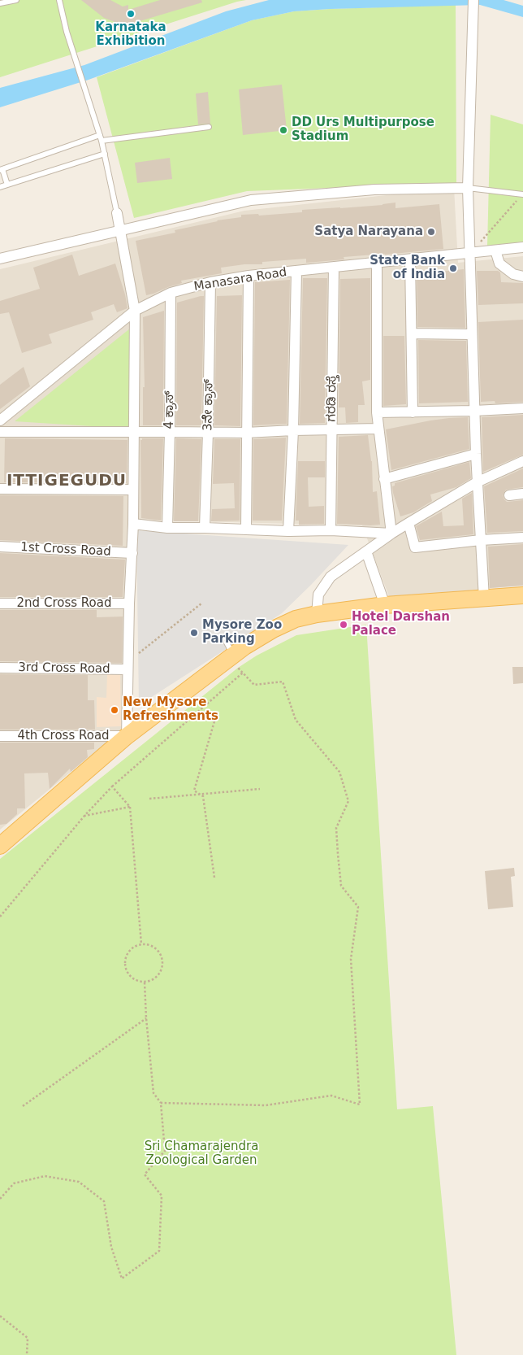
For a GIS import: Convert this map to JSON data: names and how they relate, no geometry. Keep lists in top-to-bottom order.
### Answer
{
  "streets": {
    "street": [
      "Manasara Road",
      "ಗರಡಿ ರಸ್ತೆ",
      "3ನೆೇ ಕ್ರಾಸ್",
      "4 ಕ್ರಾಸ್",
      "1st Cross Road",
      "2nd Cross Road",
      "3rd Cross Road",
      "4th Cross Road"
    ]
  },
  "crossings": [
    ["Manasara Road", "ಗರಡಿ ರಸ್ತೆ"],
    ["Manasara Road", "3ನೆೇ ಕ್ರಾಸ್"],
    ["Manasara Road", "4 ಕ್ರಾಸ್"]
  ],
  "districts": ["ITTIGEGUDU"],
  "parks": ["Sri Chamarajendra Zoological Garden"],
  "places": [
    "Karnataka Exhibition",
    "DD Urs Multipurpose Stadium",
    "Satya Narayana",
    "State Bank of India",
    "Hotel Darshan Palace",
    "Mysore Zoo Parking",
    "New Mysore Refreshments"
  ]
}
